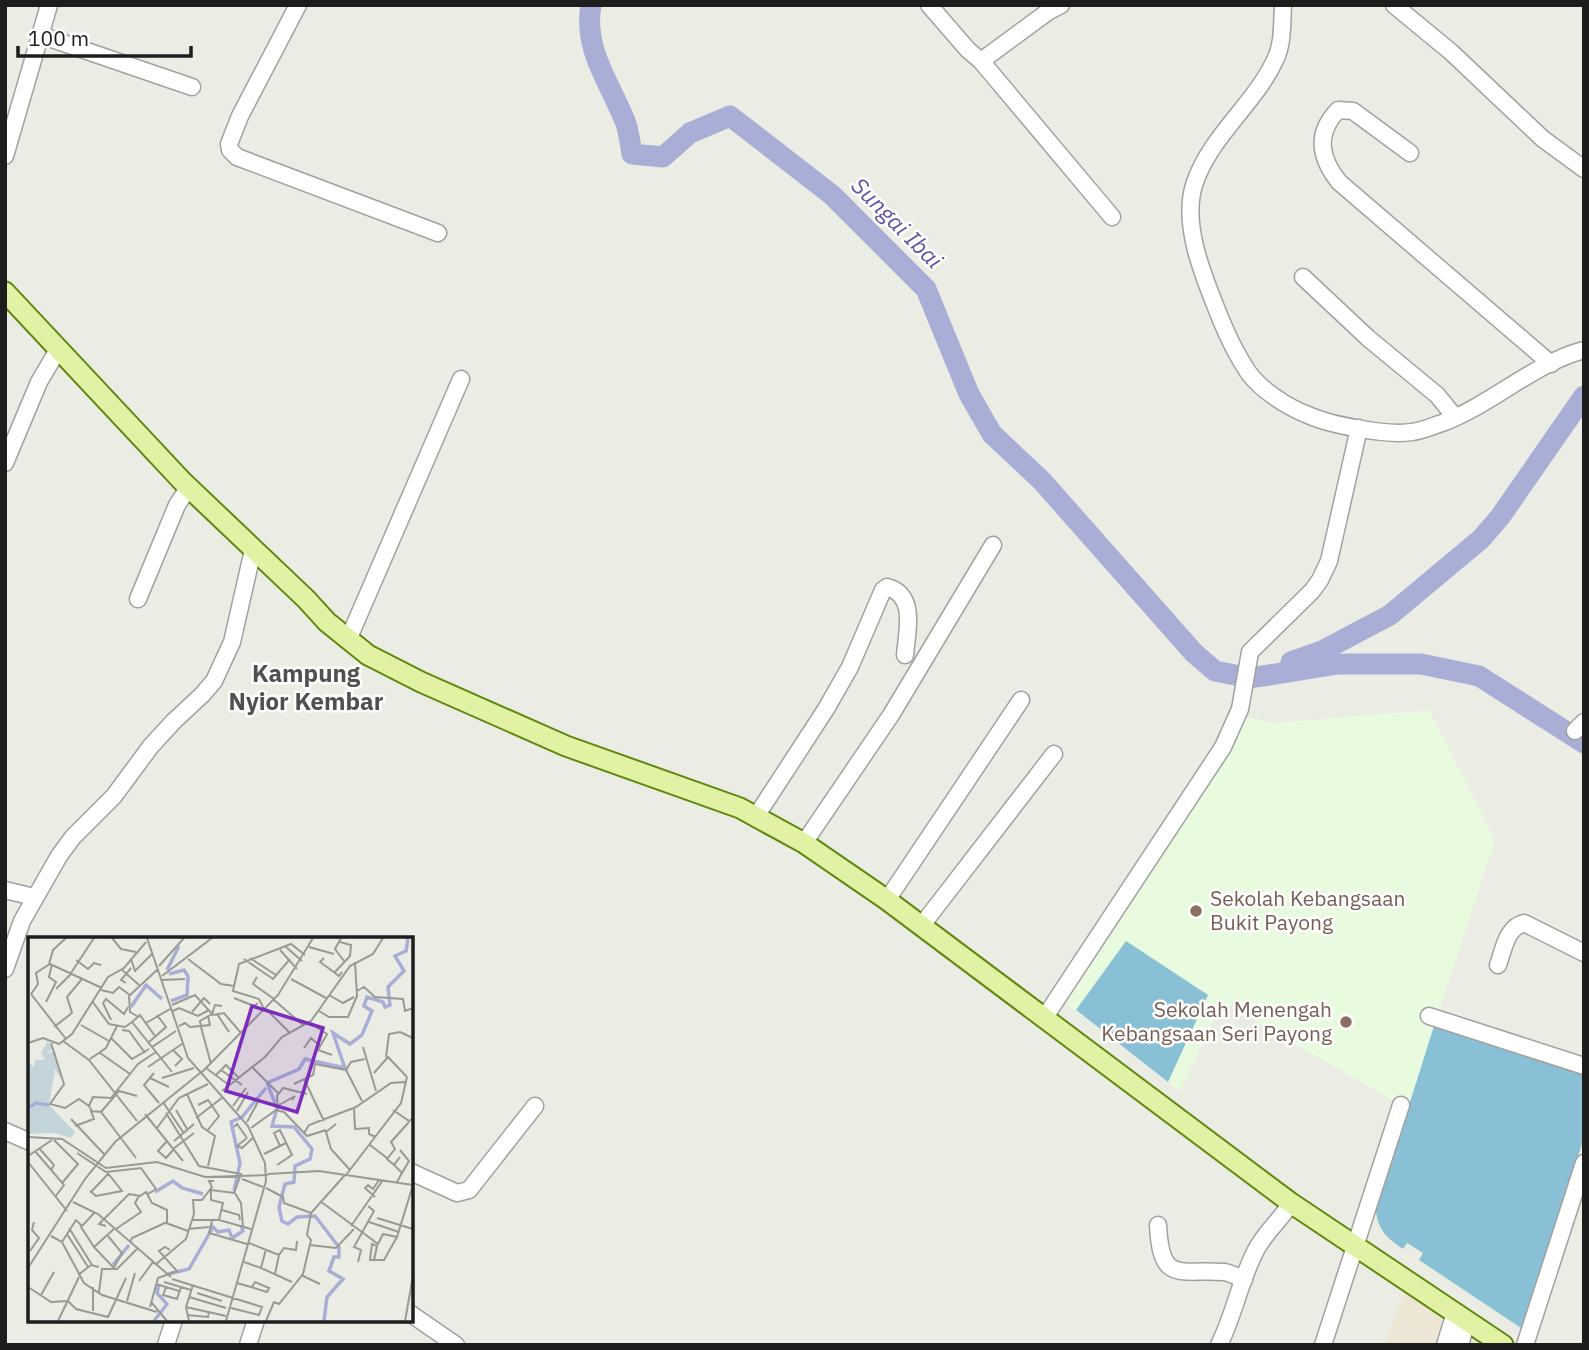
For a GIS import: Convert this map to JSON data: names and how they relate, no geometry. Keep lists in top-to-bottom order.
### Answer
{
  "districts": ["Kampung Nyior Kembar"],
  "water": ["Sungai Ibai"],
  "places": ["Sekolah Kebangsaan Bukit Payong", "Sekolah Menengah Kebangsaan Seri Payong"],
  "scale_bar": "100 m"
}
